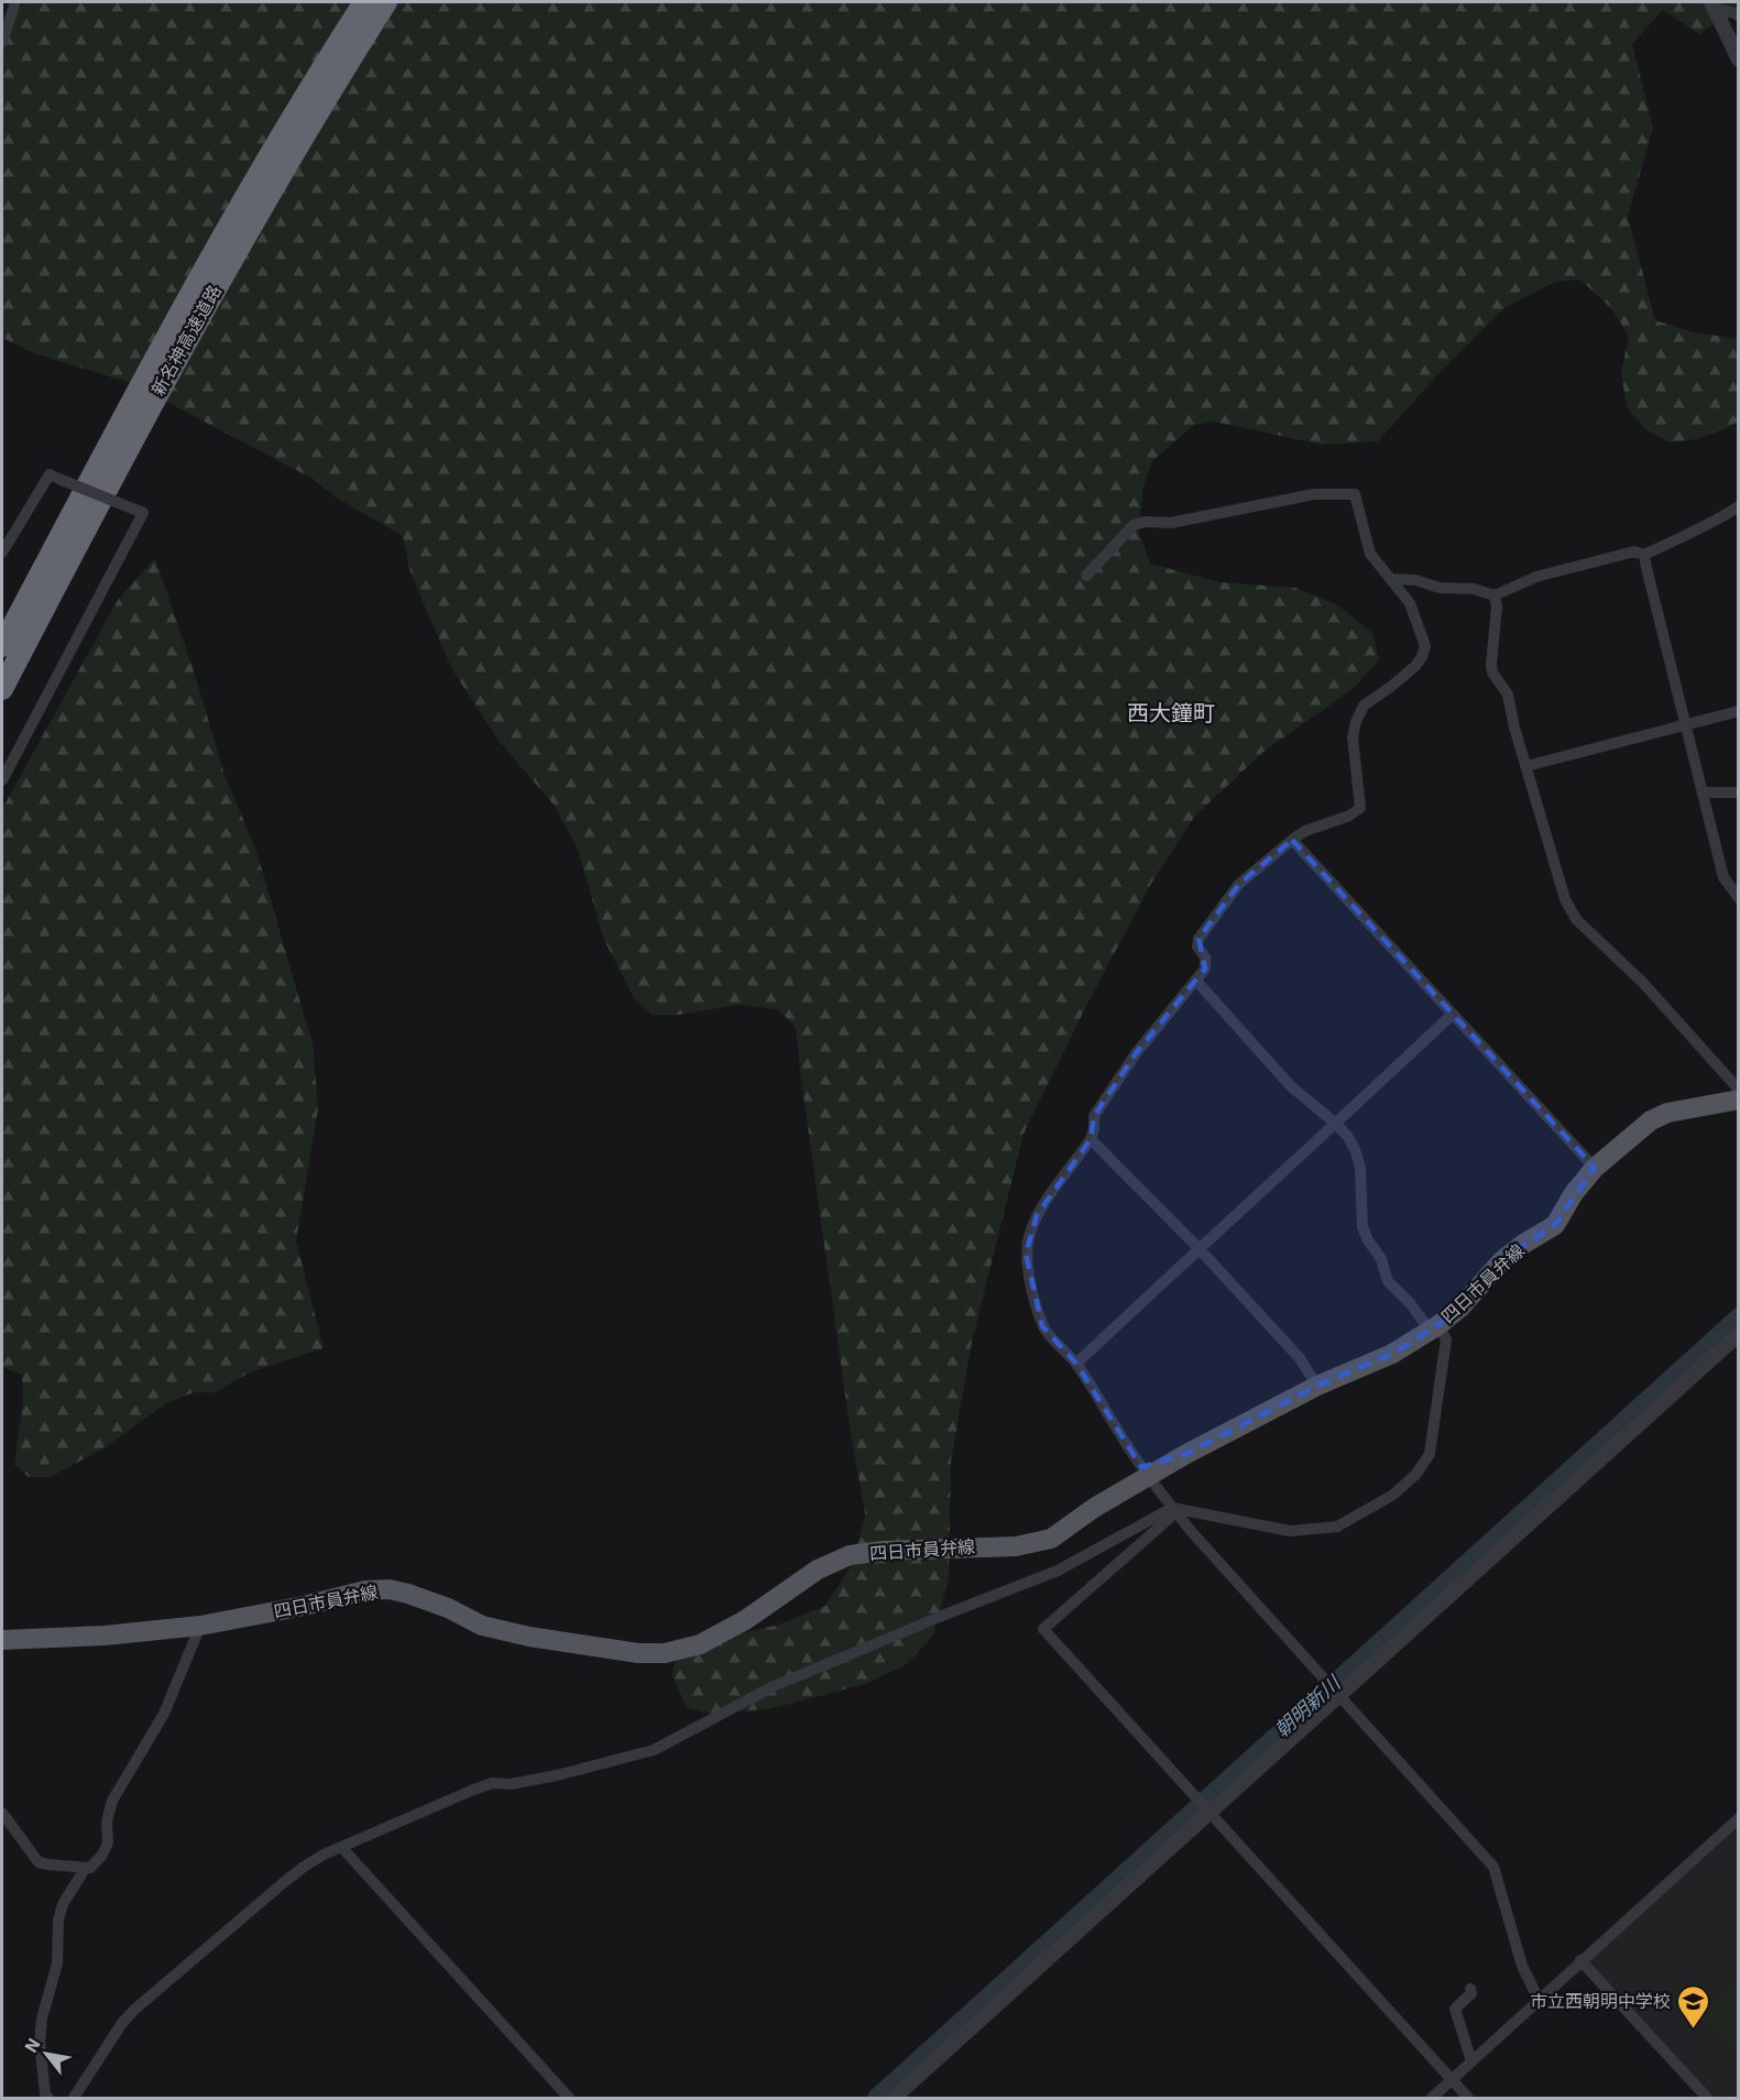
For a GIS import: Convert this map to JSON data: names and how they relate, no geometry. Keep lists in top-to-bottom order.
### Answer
{
  "streets": {
    "highway": ["新名神高速道路"],
    "main road": ["四日市員弁線"]
  },
  "districts": ["西大鐘町"],
  "water": ["朝明新川"],
  "places": {
    "school or university": ["市立西朝明中学校"]
  },
  "north": "top left"
}
